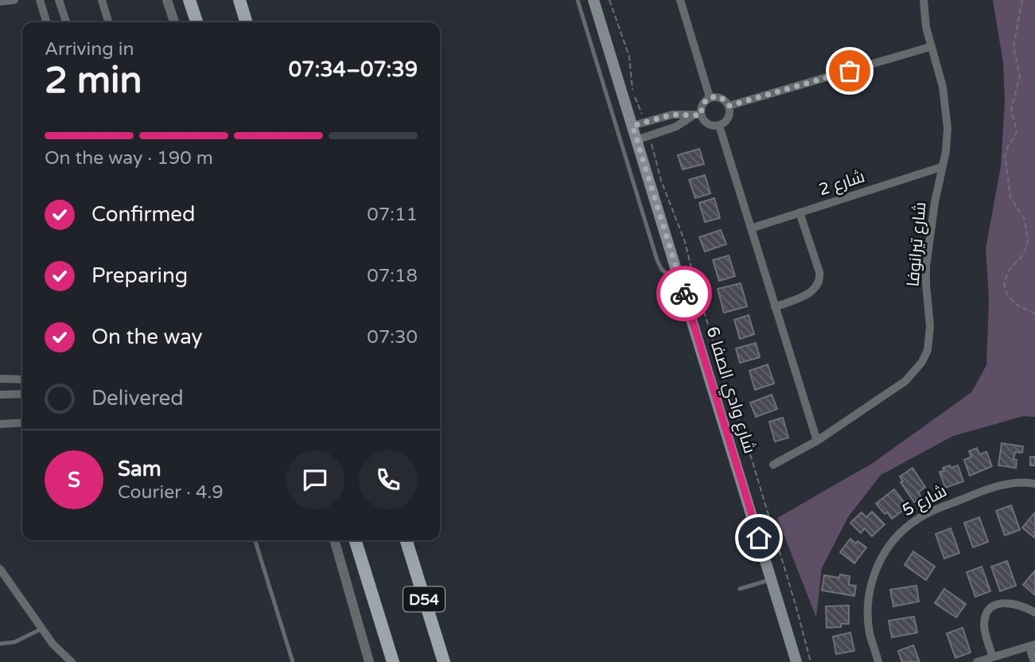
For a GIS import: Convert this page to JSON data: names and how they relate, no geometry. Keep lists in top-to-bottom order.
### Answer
{
  "streets": {
    "main road": ["شارع وادي الصفا 6", "D54"],
    "street": ["شارع 2", "شارع تيرانوفا", "شارع 5"]
  },
  "crossings": [
    ["شارع 2", "شارع تيرانوفا"]
  ],
  "page": {
    "heading": ["2 min", "Arriving in", "07:34–07:39"],
    "panel": ["Sam", "Courier · 4.9"],
    "bar": "On the way · 190 m",
    "list": [
      ["Confirmed", "07:11"],
      ["Preparing", "07:18"],
      ["On the way", "07:30"],
      "Delivered"
    ],
    "round": "S"
  }
}
